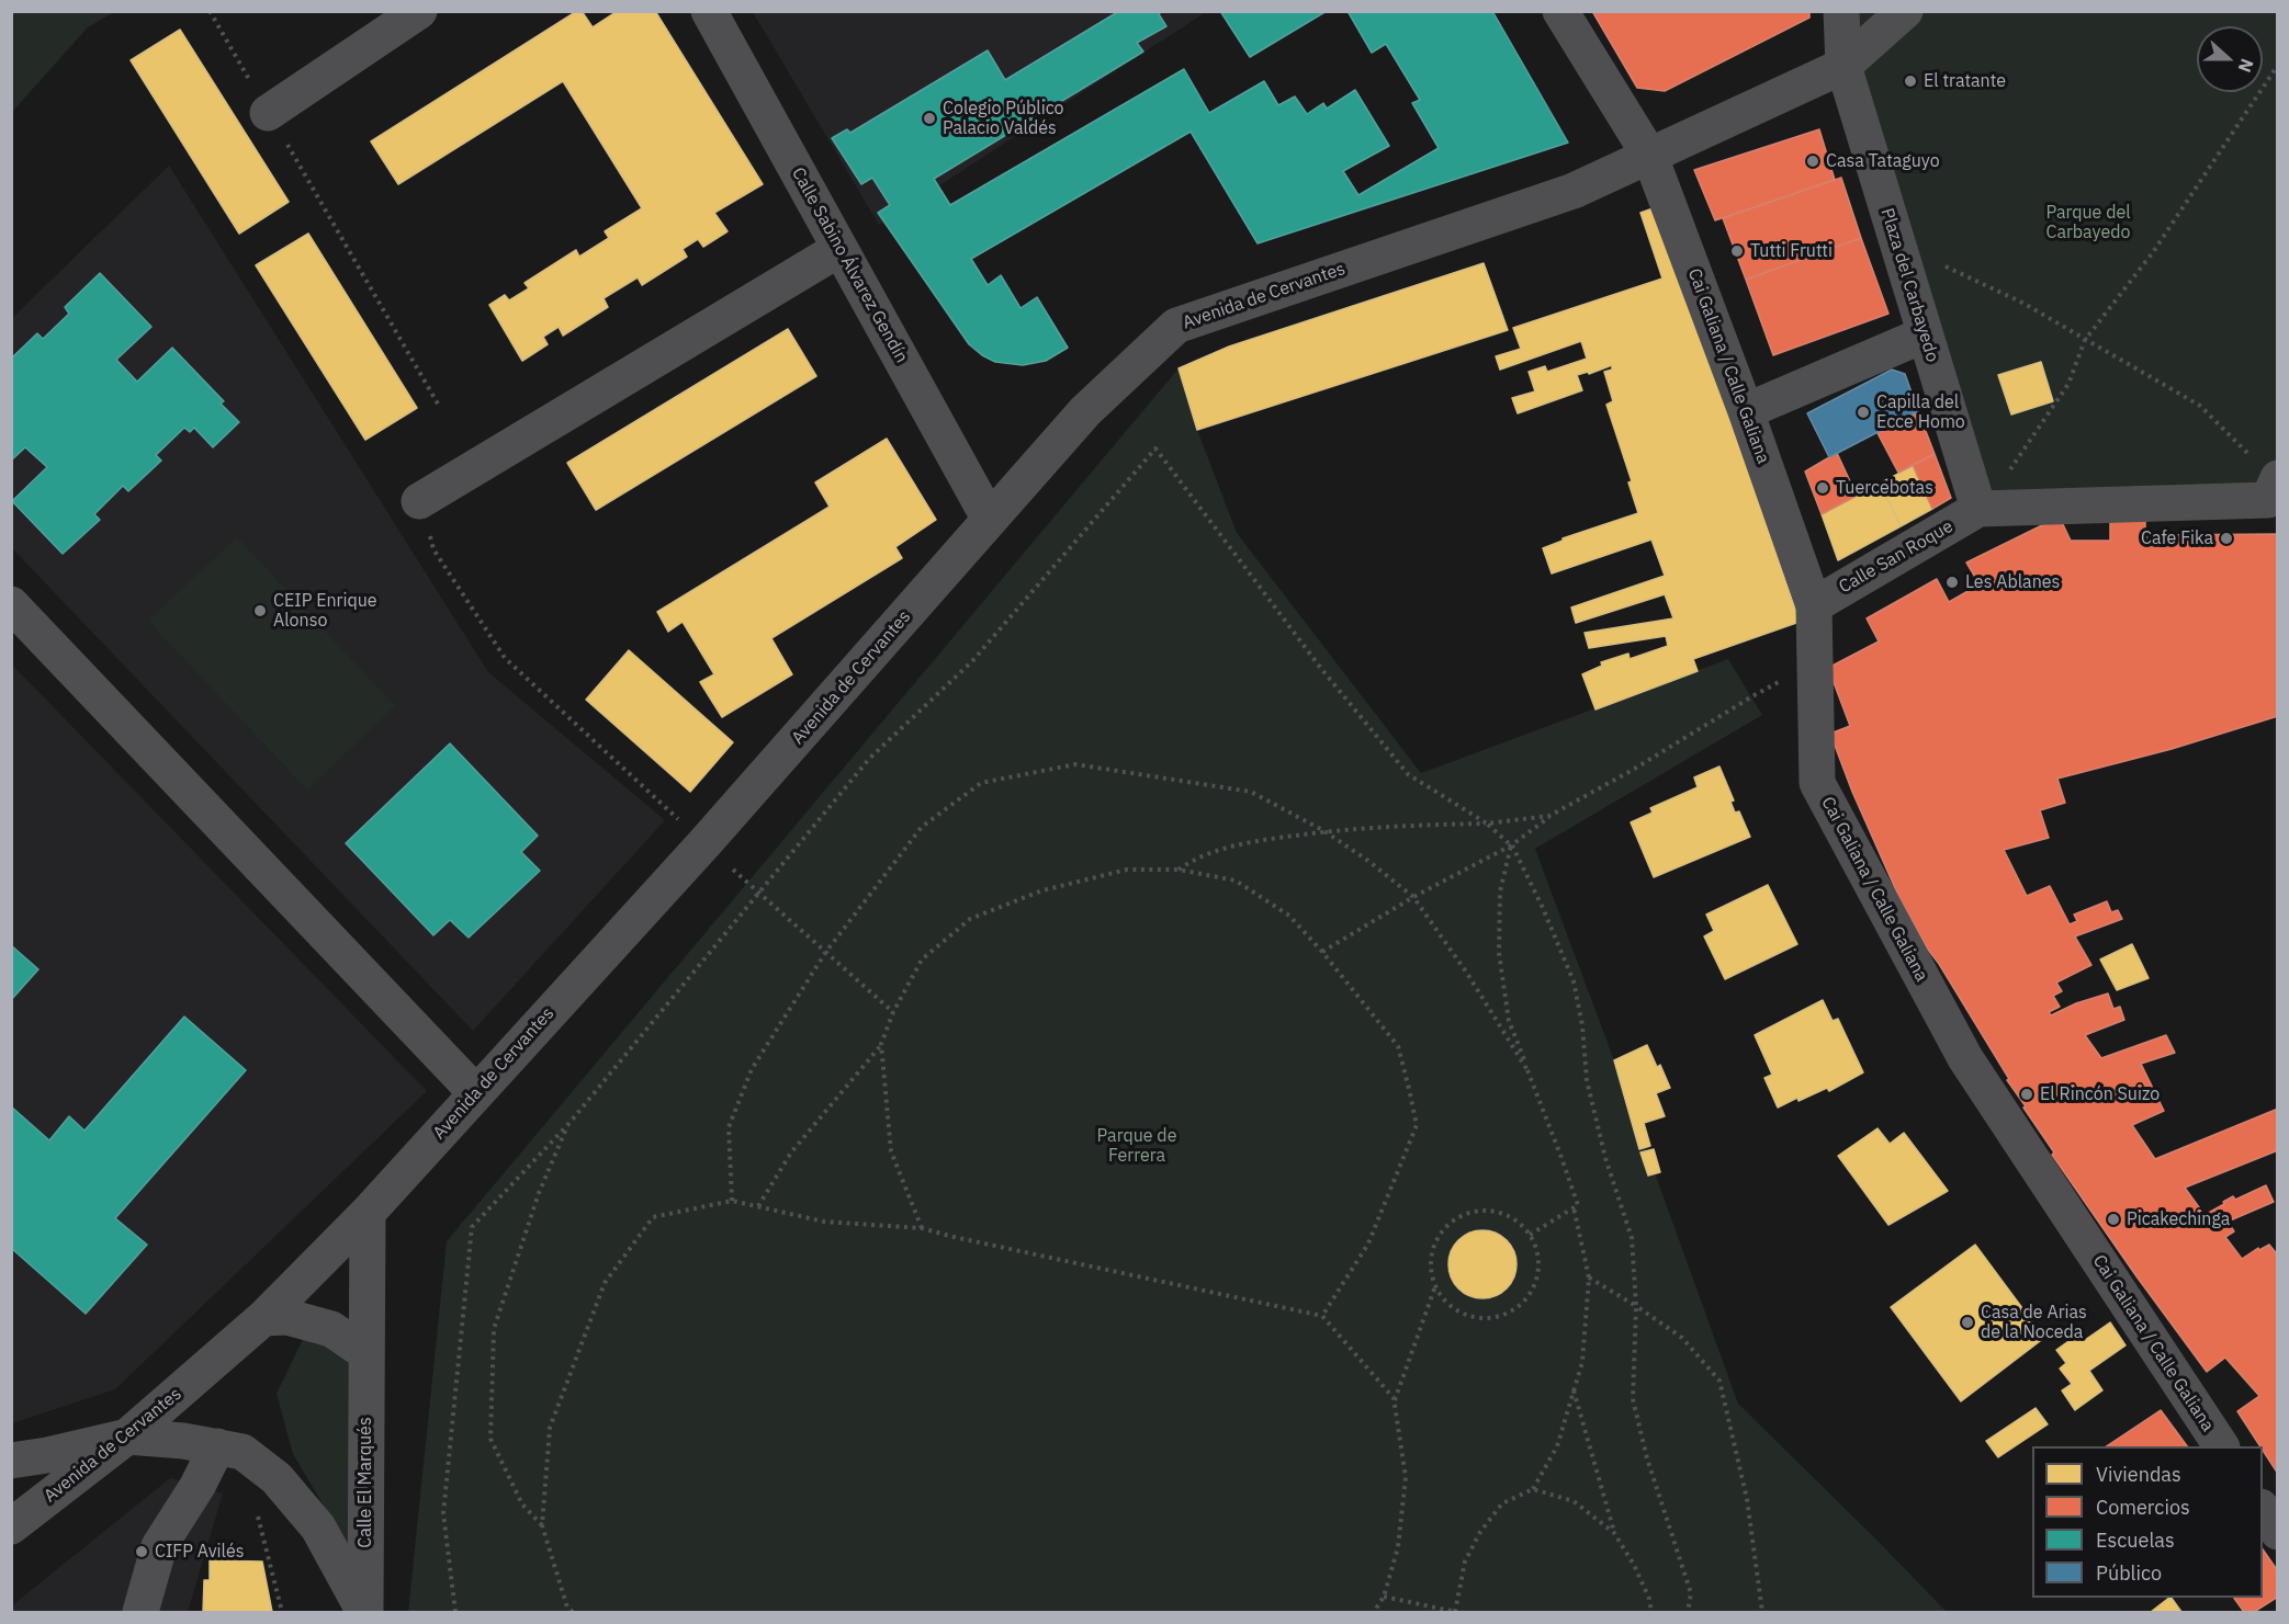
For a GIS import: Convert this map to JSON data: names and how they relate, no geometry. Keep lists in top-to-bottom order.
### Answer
{
  "streets": {
    "street": [
      "Calle Sabino Álvarez Gendín",
      "Plaza del Carbayedo",
      "Avenida de Cervantes",
      "Cai Galiana / Calle Galiana",
      "Calle San Roque",
      "Calle El Marqués"
    ]
  },
  "crossings": [
    ["Calle Sabino Álvarez Gendín", "Avenida de Cervantes"],
    ["Plaza del Carbayedo", "Avenida de Cervantes"],
    ["Plaza del Carbayedo", "Calle San Roque"],
    ["Avenida de Cervantes", "Cai Galiana / Calle Galiana"],
    ["Avenida de Cervantes", "Calle El Marqués"],
    ["Cai Galiana / Calle Galiana", "Calle San Roque"]
  ],
  "parks": ["Parque del Carbayedo", "Parque de Ferrera"],
  "places": [
    "El tratante",
    "Colegio Público Palacio Valdés",
    "Casa Tataguyo",
    "Tutti Frutti",
    "Capilla del Ecce Homo",
    "Tuercebotas",
    "Cafe Fika",
    "Les Ablanes",
    "CEIP Enrique Alonso",
    "El Rincón Suizo",
    "Picakechinga",
    "Casa de Arias de la Noceda",
    "CIFP Avilés"
  ],
  "legend": [
    "Viviendas",
    "Comercios",
    "Escuelas",
    "Público"
  ],
  "north": "right"
}
